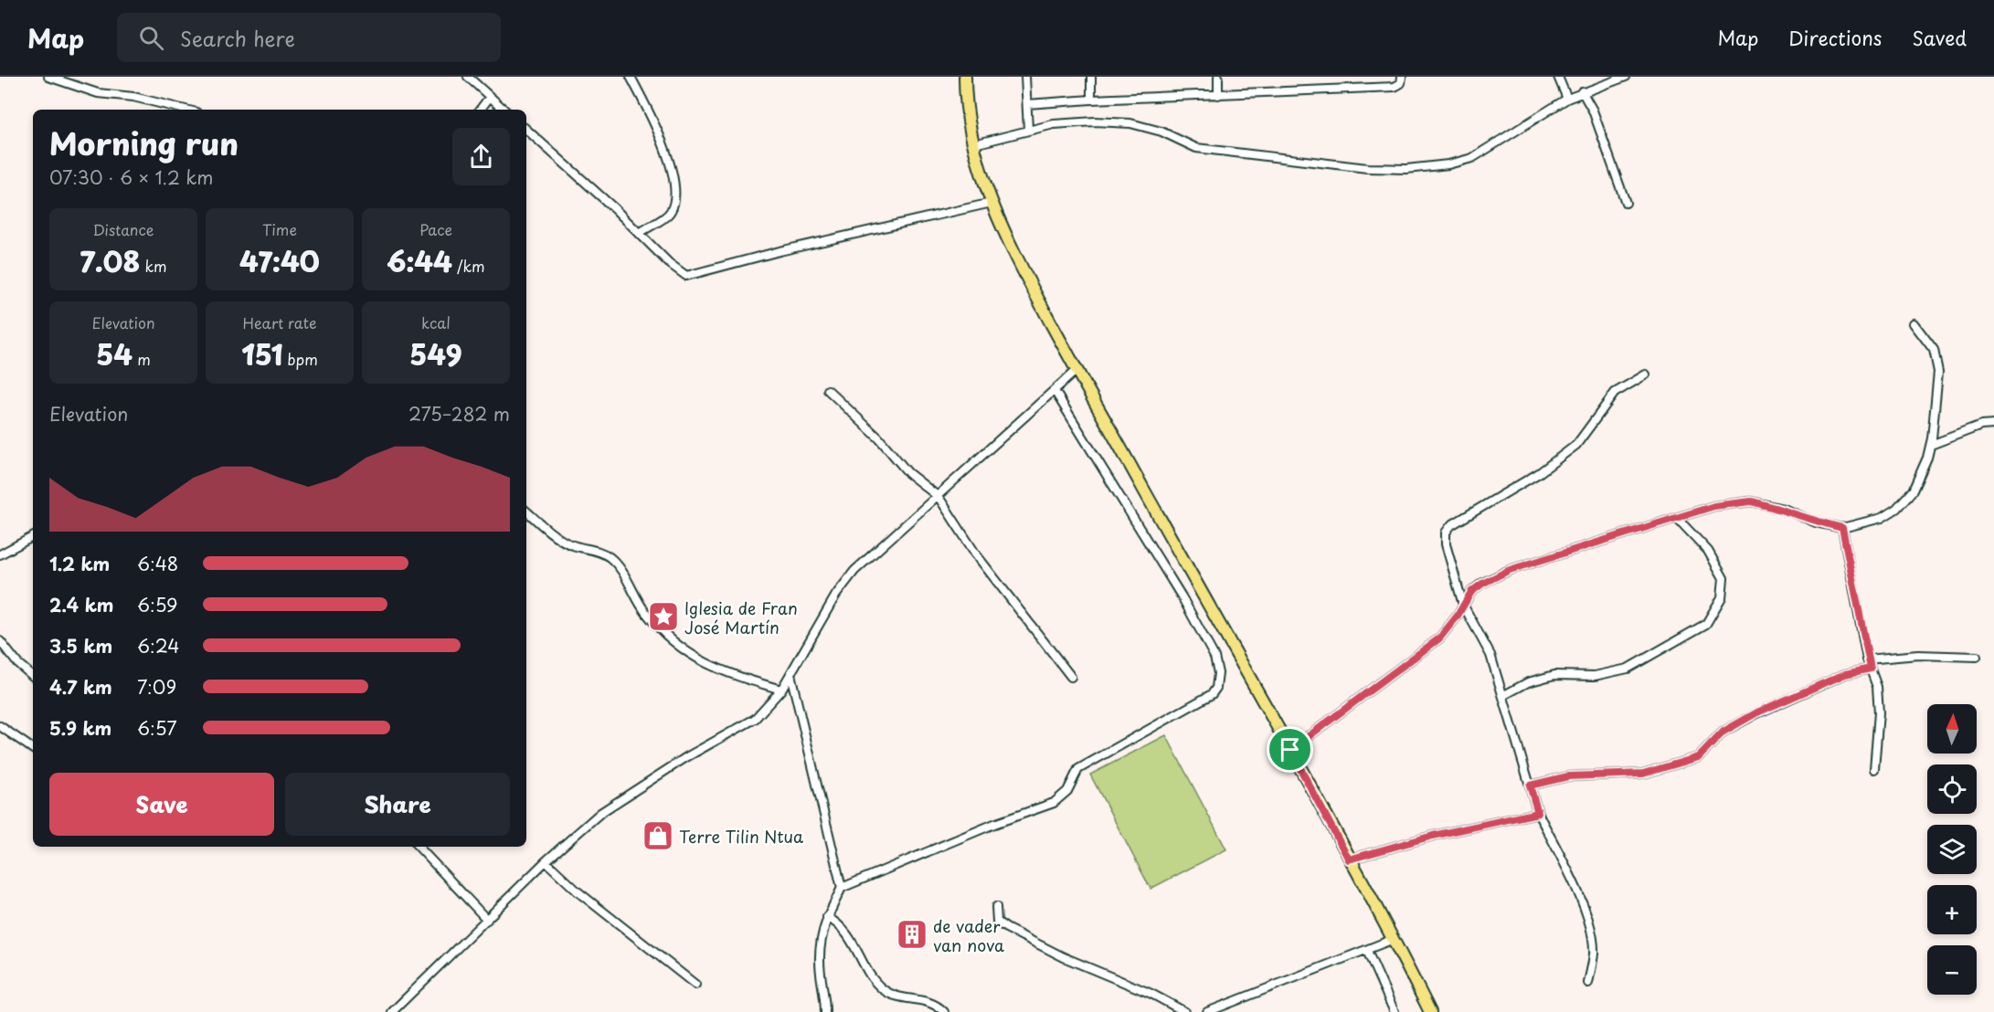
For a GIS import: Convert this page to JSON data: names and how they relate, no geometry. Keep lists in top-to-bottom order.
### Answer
{
  "places": {
    "place": ["Iglesia de Fran José Martín"],
    "shop": ["Terre Tilin Ntua"],
    "building": ["de vader van nova"]
  },
  "north": "top",
  "page": {
    "header": "Map",
    "search": "Search here",
    "nav": ["Map", "Directions", "Saved"],
    "heading": ["Morning run", "07:30 · 6 × 1.2 km"],
    "stats": [
      ["Distance", "7.08 km"],
      ["Time", "47:40"],
      ["Pace", "6:44 /km"],
      ["Elevation", "54 m"],
      ["Heart rate", "151 bpm"],
      ["kcal", "549"]
    ],
    "chart": ["Elevation", "275–282 m"],
    "list": [
      {
        "name": "1.2 km",
        "note": "6:48"
      },
      {
        "name": "2.4 km",
        "note": "6:59"
      },
      {
        "name": "3.5 km",
        "note": "6:24"
      },
      {
        "name": "4.7 km",
        "note": "7:09"
      },
      {
        "name": "5.9 km",
        "note": "6:57"
      }
    ],
    "map_buttons": ["+", "−"],
    "buttons": ["Save", "Share"]
  }
}
